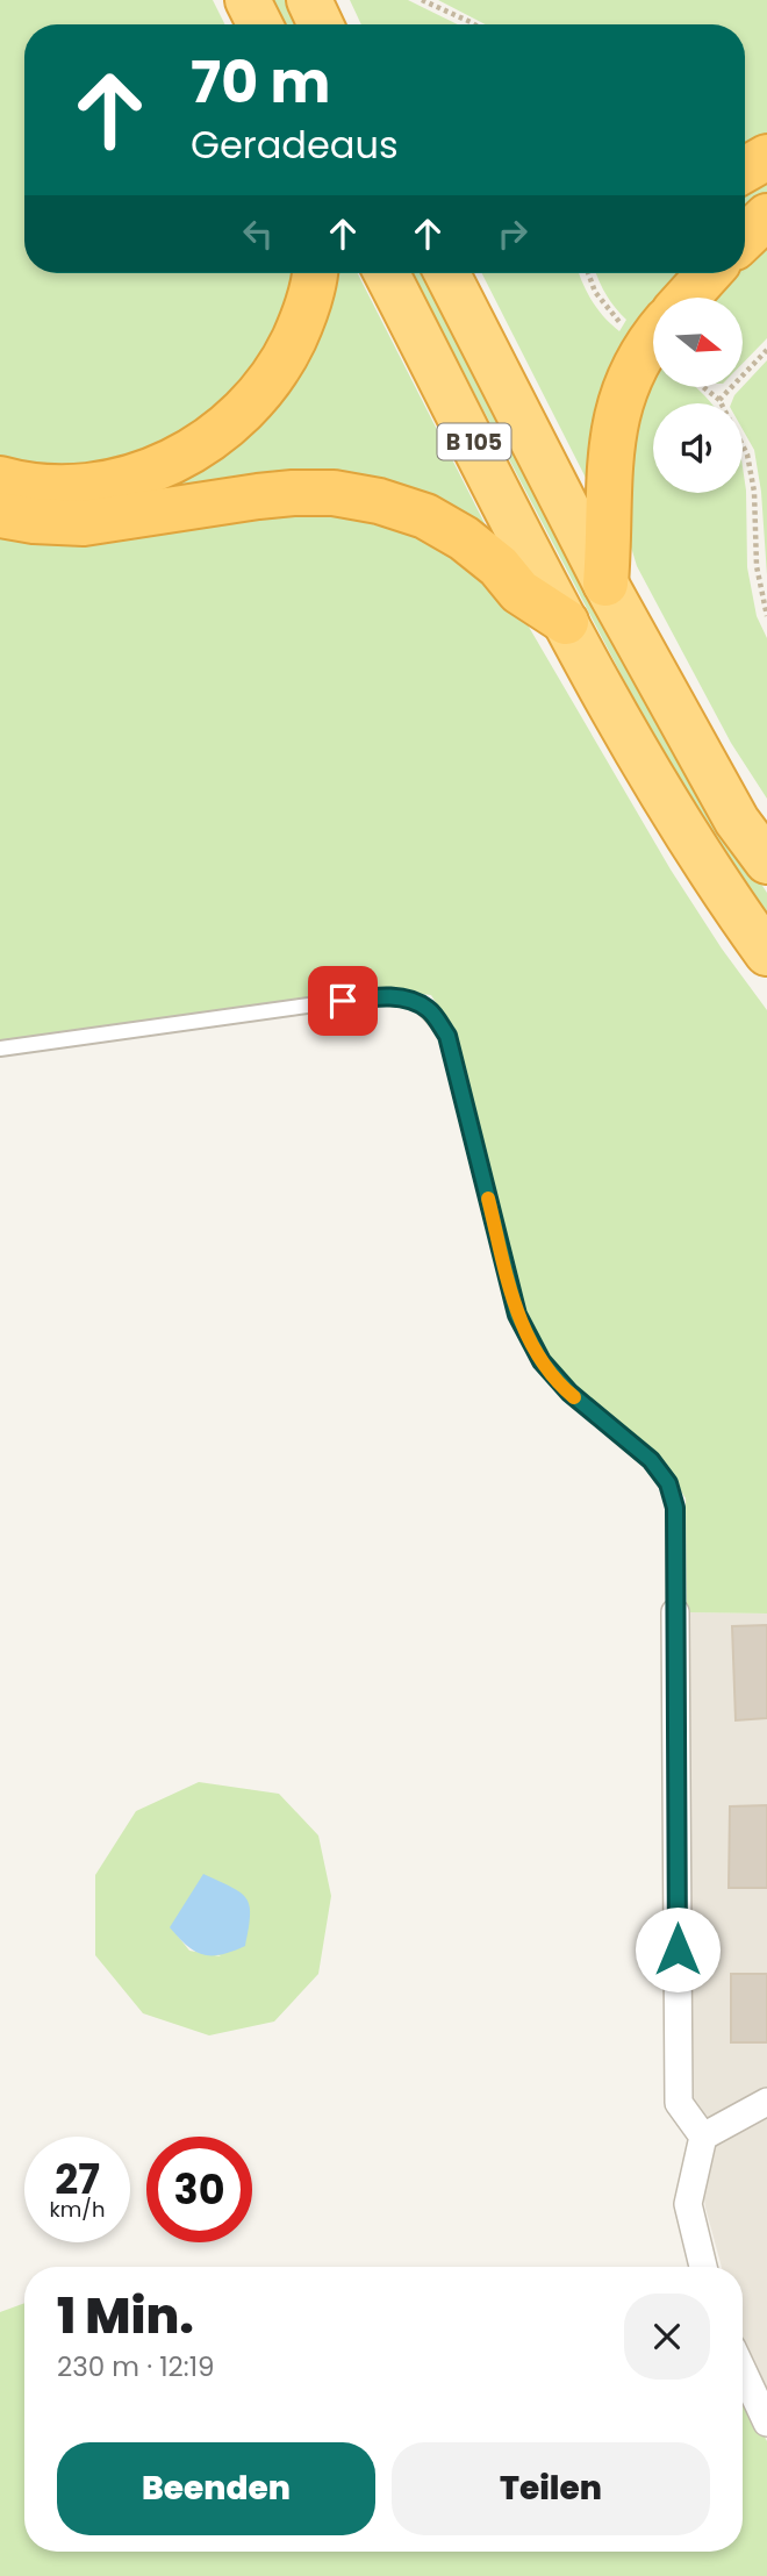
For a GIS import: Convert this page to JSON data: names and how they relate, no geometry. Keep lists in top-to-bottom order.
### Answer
{
  "streets": {
    "highway": ["B 105"]
  },
  "north": "right",
  "page": {
    "turn": ["70 m", "Geradeaus"],
    "speed": "27 km/h",
    "limit": "30",
    "heading": ["1 Min.", "230 m · 12:19"],
    "buttons": ["Beenden", "Teilen"]
  }
}
